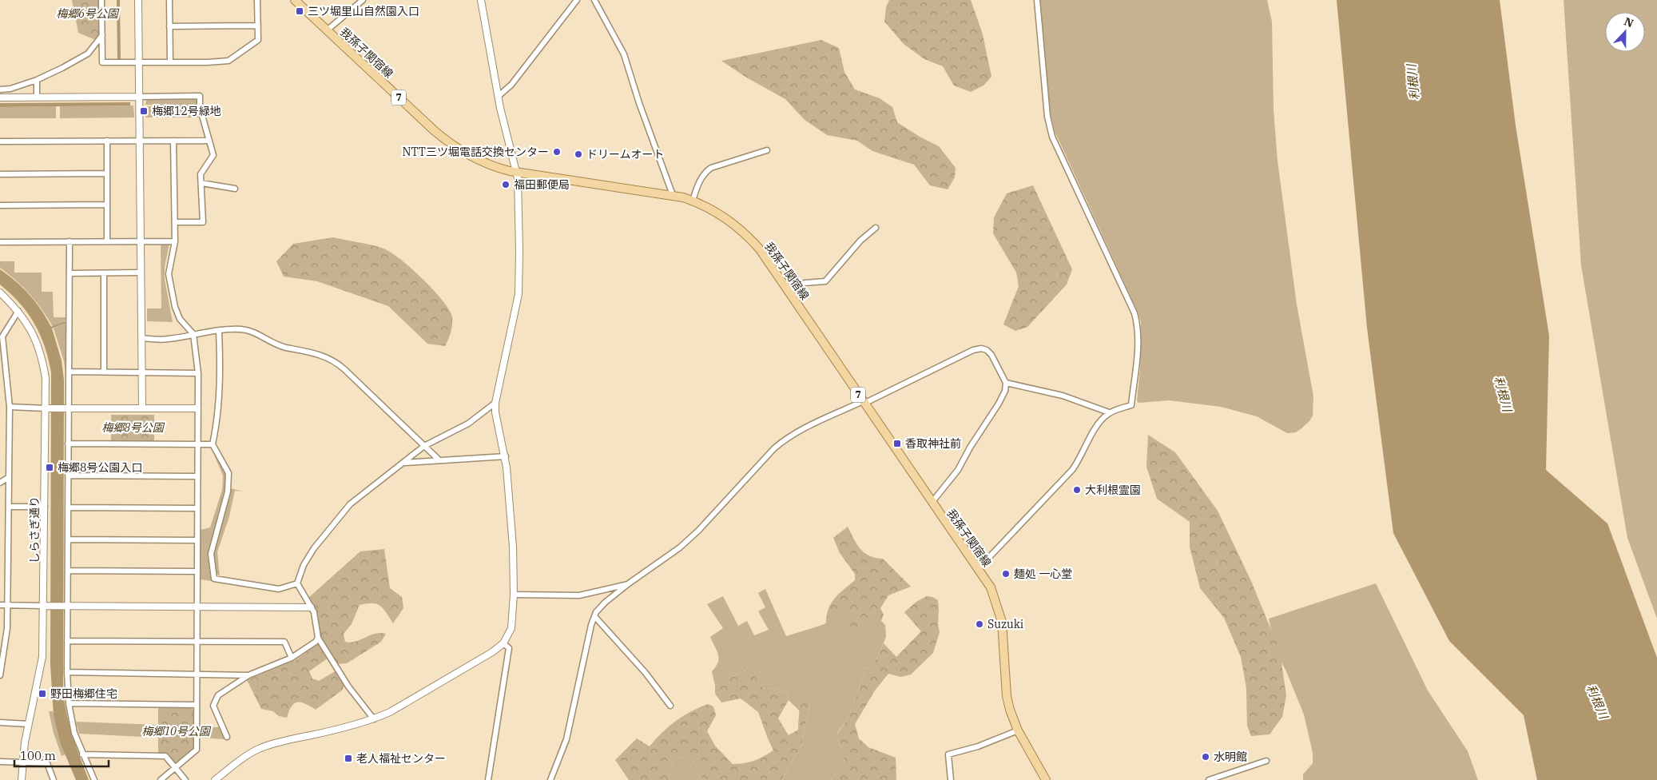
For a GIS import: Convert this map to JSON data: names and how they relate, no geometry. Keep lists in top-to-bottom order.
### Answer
{
  "streets": {
    "main road": ["我孫子関宿線", "7"],
    "street": ["しらさぎ通り"]
  },
  "water": ["利根川"],
  "parks": ["梅郷6号公園", "梅郷8号公園", "梅郷10号公園"],
  "places": {
    "transit": [
      "三ツ堀里山自然園入口",
      "梅郷12号緑地",
      "香取神社前",
      "梅郷8号公園入口",
      "野田梅郷住宅",
      "老人福祉センター"
    ],
    "other": [
      "NTT三ツ堀電話交換センター",
      "ドリームオート",
      "福田郵便局",
      "大利根霊園",
      "麺処 一心堂",
      "Suzuki",
      "水明館"
    ]
  },
  "scale_bar": "100 m",
  "north": "top"
}
